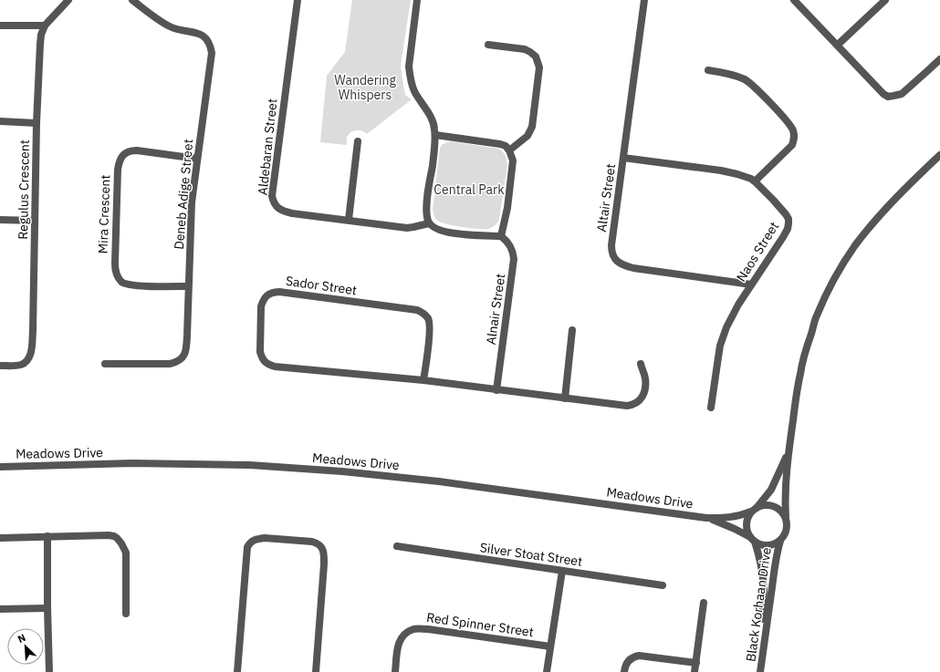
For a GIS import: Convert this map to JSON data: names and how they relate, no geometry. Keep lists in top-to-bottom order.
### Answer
{
  "streets": {
    "street": [
      "Aldebaran Street",
      "Regulus Crescent",
      "Deneb Adige Street",
      "Altair Street",
      "Mira Crescent",
      "Naos Street",
      "Sador Street",
      "Alnair Street",
      "Meadows Drive",
      "Silver Stoat Street",
      "Black Korhaan Drive",
      "Red Spinner Street"
    ]
  },
  "crossings": [
    ["Deneb Adige Street", "Mira Crescent"],
    ["Altair Street", "Naos Street"],
    ["Sador Street", "Alnair Street"],
    ["Meadows Drive", "Black Korhaan Drive"]
  ],
  "parks": ["Wandering Whispers", "Central Park"],
  "north": "top left"
}
